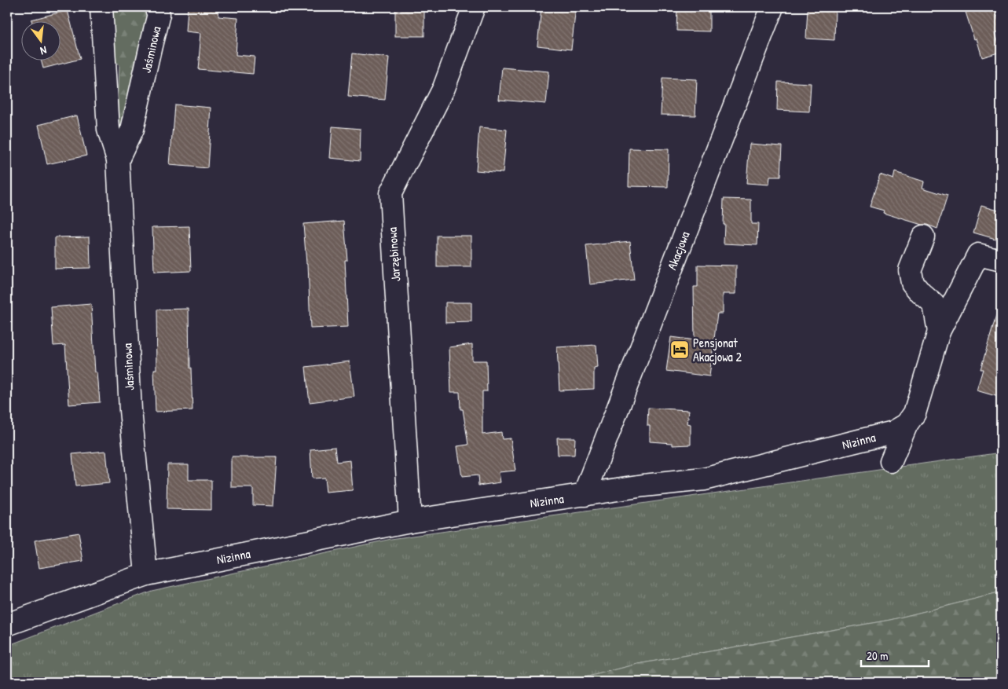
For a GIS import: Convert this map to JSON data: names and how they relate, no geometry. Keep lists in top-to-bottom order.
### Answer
{
  "streets": {
    "street": [
      "Jaśminowa",
      "Akacjowa",
      "Jarzębinowa",
      "Nizinna"
    ]
  },
  "crossings": [
    ["Jaśminowa", "Nizinna"],
    ["Akacjowa", "Nizinna"],
    ["Jarzębinowa", "Nizinna"]
  ],
  "places": {
    "hotel": ["Pensjonat Akacjowa 2"]
  },
  "scale_bar": "20 m",
  "north": "bottom"
}
